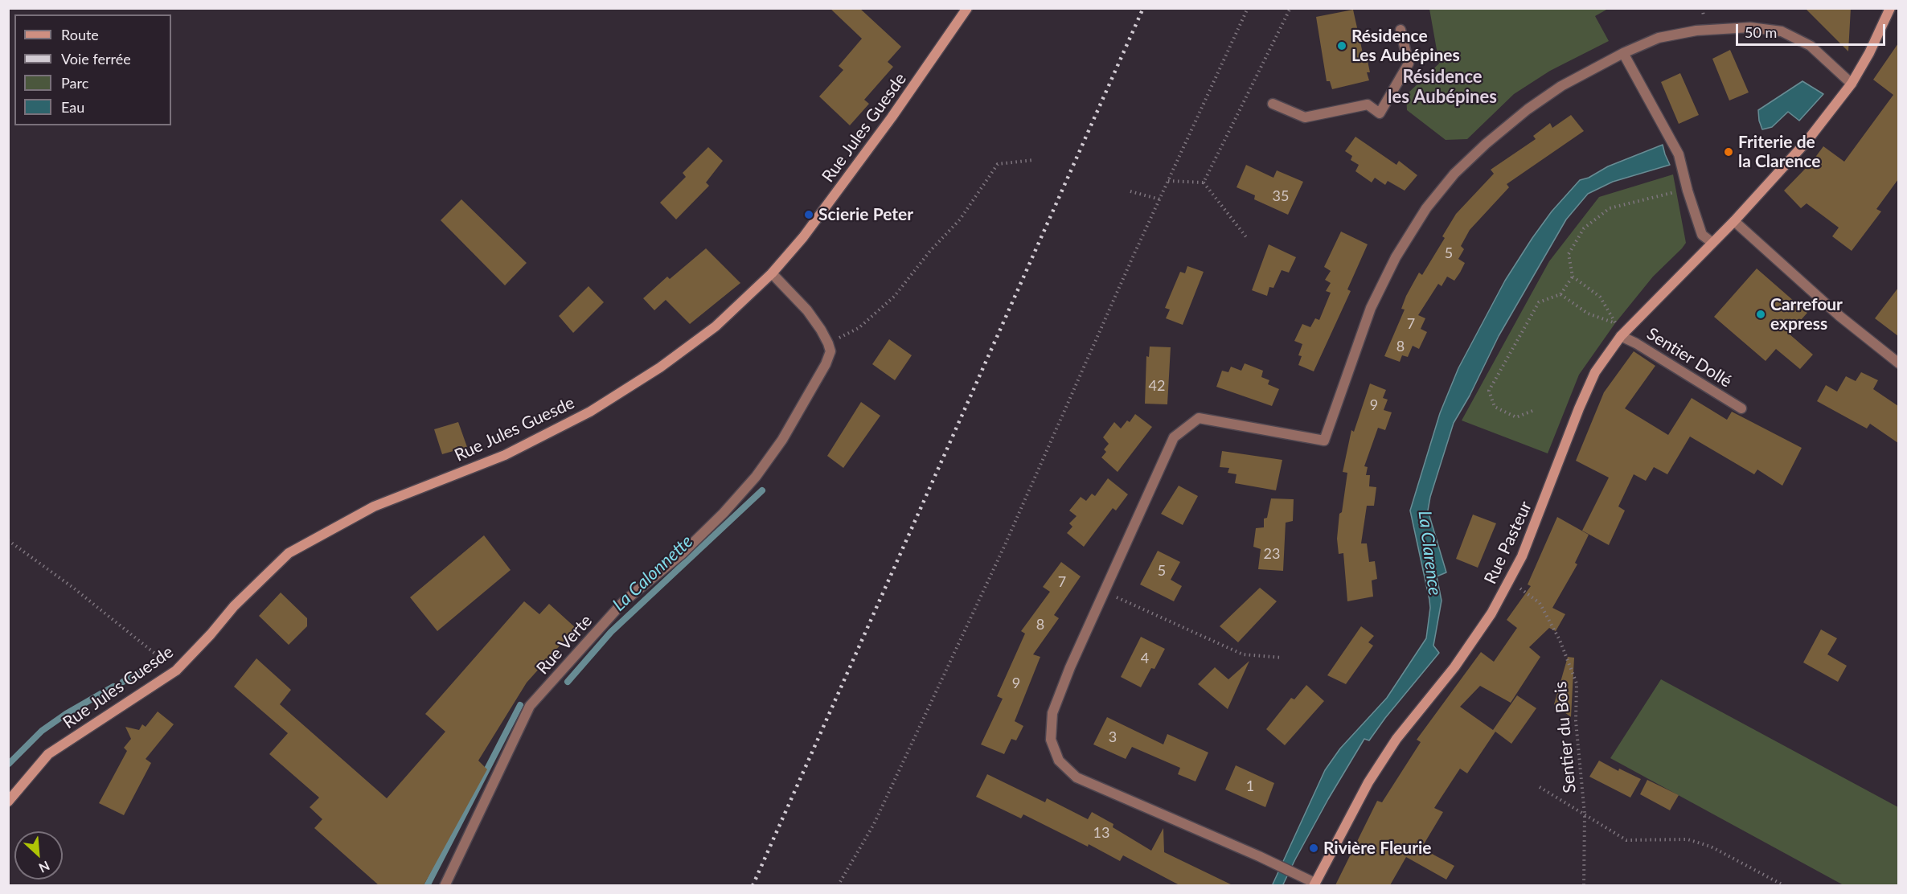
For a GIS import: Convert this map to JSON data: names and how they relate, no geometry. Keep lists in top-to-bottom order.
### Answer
{
  "streets": {
    "street": [
      "Rue Jules Guesde",
      "Sentier Dollé",
      "Rue Pasteur",
      "Rue Verte"
    ],
    "path": ["Sentier du Bois"]
  },
  "crossings": [
    ["Sentier Dollé", "Rue Pasteur"],
    ["Rue Pasteur", "Sentier du Bois"]
  ],
  "districts": ["Résidence les Aubépines"],
  "water": ["La Clarence", "La Calonnette"],
  "places": [
    "Résidence Les Aubépines",
    "Friterie de la Clarence",
    "Scierie Peter",
    "Carrefour express",
    "Rivière Fleurie"
  ],
  "house_numbers": [
    "35",
    "5",
    "7",
    "8",
    "42",
    "9",
    "23",
    "5",
    "7",
    "8",
    "4",
    "9",
    "3",
    "1",
    "13"
  ],
  "legend": [
    "Route",
    "Voie ferrée",
    "Parc",
    "Eau"
  ],
  "scale_bar": "50 m",
  "north": "bottom right"
}
